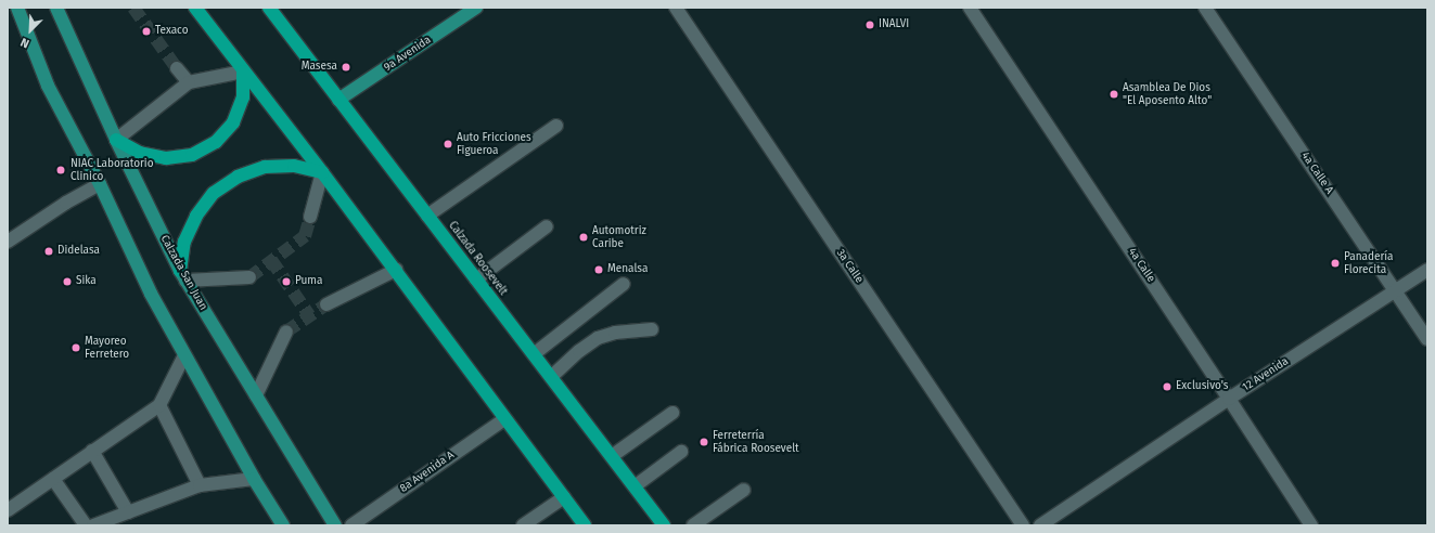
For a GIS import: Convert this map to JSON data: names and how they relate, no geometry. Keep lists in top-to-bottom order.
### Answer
{
  "streets": {
    "highway": ["Calzada Roosevelt"],
    "main road": ["9a Avenida", "Calzada San Juan"],
    "street": [
      "4a Calle A",
      "4a Calle",
      "3a Calle",
      "12 Avenida",
      "8a Avenida A"
    ]
  },
  "crossings": [
    ["9a Avenida", "Calzada Roosevelt"],
    ["4a Calle A", "12 Avenida"],
    ["4a Calle", "12 Avenida"]
  ],
  "places": [
    "INALVI",
    "Texaco",
    "Masesa",
    "Asamblea De Dios \"El Aposento Alto\"",
    "Auto Fricciones Figueroa",
    "NIAC Laboratorio Clinico",
    "Automotriz Caribe",
    "Didelasa",
    "Panadería Florecita",
    "Menalsa",
    "Sika",
    "Puma",
    "Mayoreo Ferretero",
    "Exclusivo's",
    "Ferreterría Fábrica Roosevelt"
  ],
  "north": "bottom left"
}
